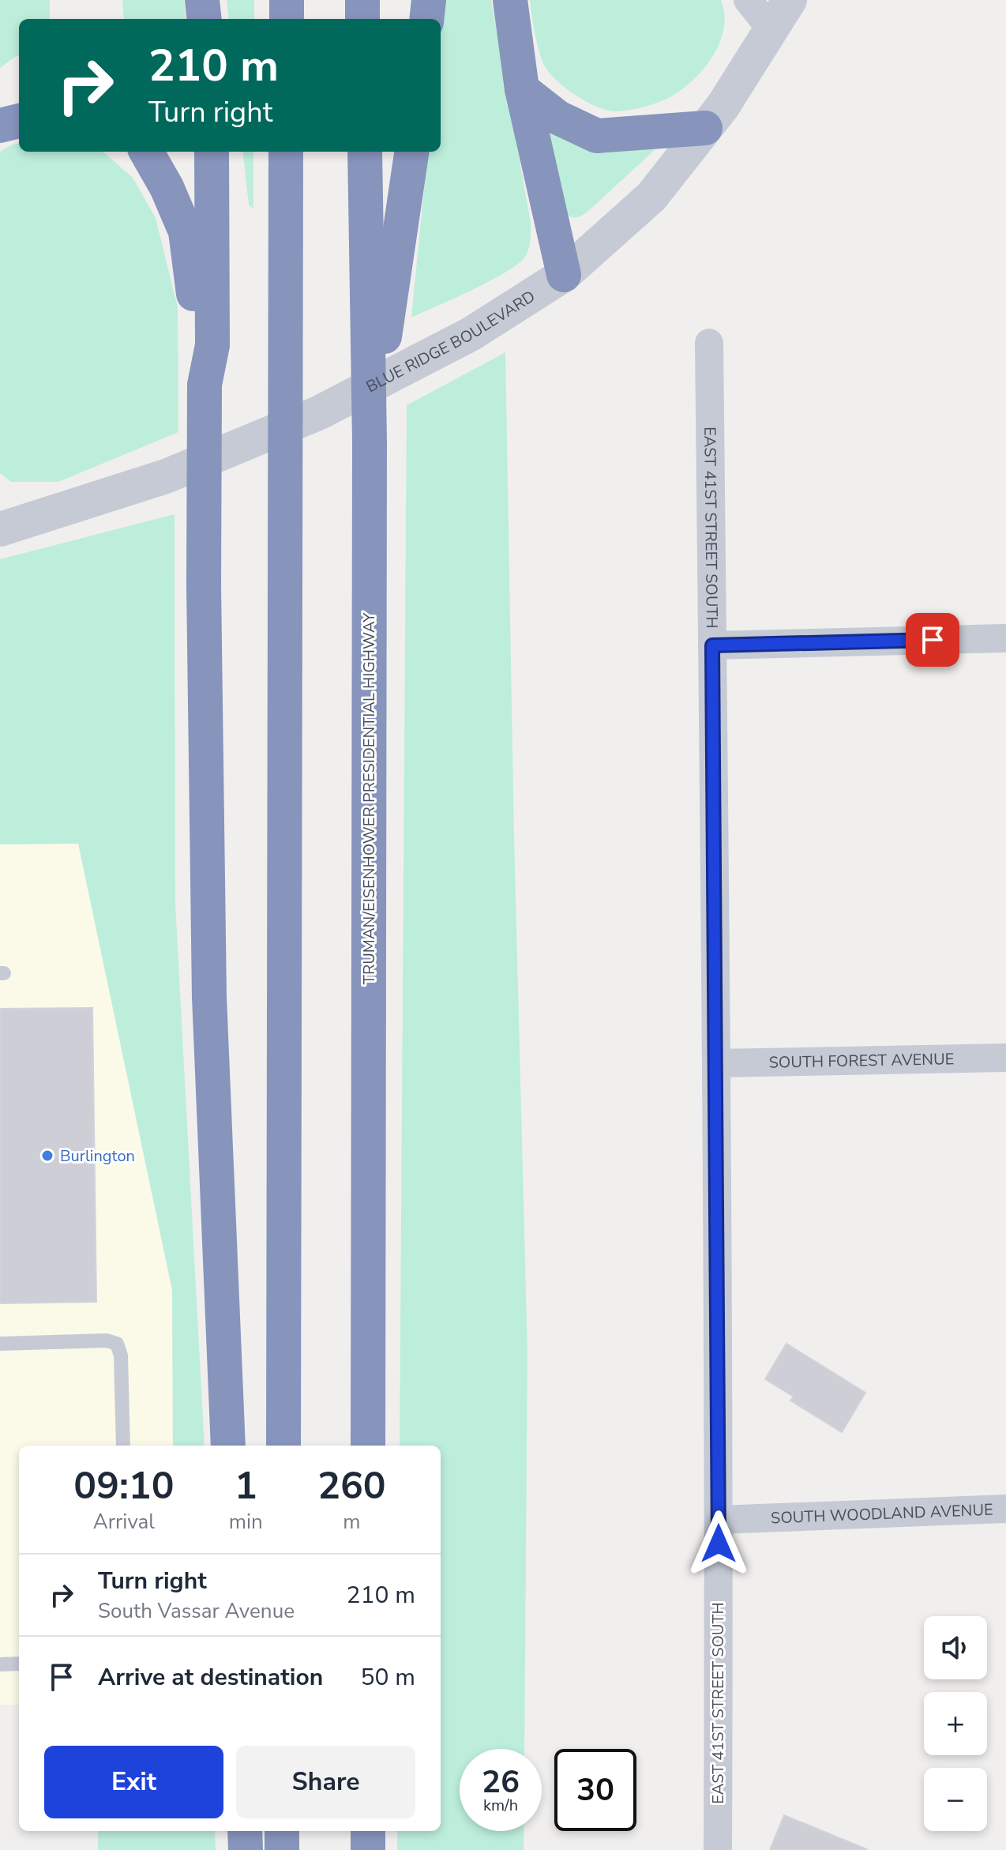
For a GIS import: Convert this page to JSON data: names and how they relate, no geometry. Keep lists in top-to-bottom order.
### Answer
{
  "streets": {
    "highway": ["TRUMAN/EISENHOWER PRESIDENTIAL HIGHWAY"],
    "street": [
      "BLUE RIDGE BOULEVARD",
      "EAST 41ST STREET SOUTH",
      "SOUTH FOREST AVENUE",
      "SOUTH WOODLAND AVENUE"
    ]
  },
  "crossings": [
    ["EAST 41ST STREET SOUTH", "SOUTH FOREST AVENUE"],
    ["EAST 41ST STREET SOUTH", "SOUTH WOODLAND AVENUE"]
  ],
  "places": ["Burlington"],
  "page": {
    "turn": ["210 m", "Turn right"],
    "eta": [
      "09:10",
      "Arrival",
      "1",
      "min",
      "260",
      "m"
    ],
    "list": [
      {
        "name": "Turn right",
        "note": "South Vassar Avenue",
        "value": "210 m"
      },
      {
        "name": "Arrive at destination",
        "value": "50 m"
      }
    ],
    "map_buttons": ["+", "−"],
    "buttons": ["Exit", "Share"],
    "speed": "26 km/h",
    "limit": "30"
  }
}
